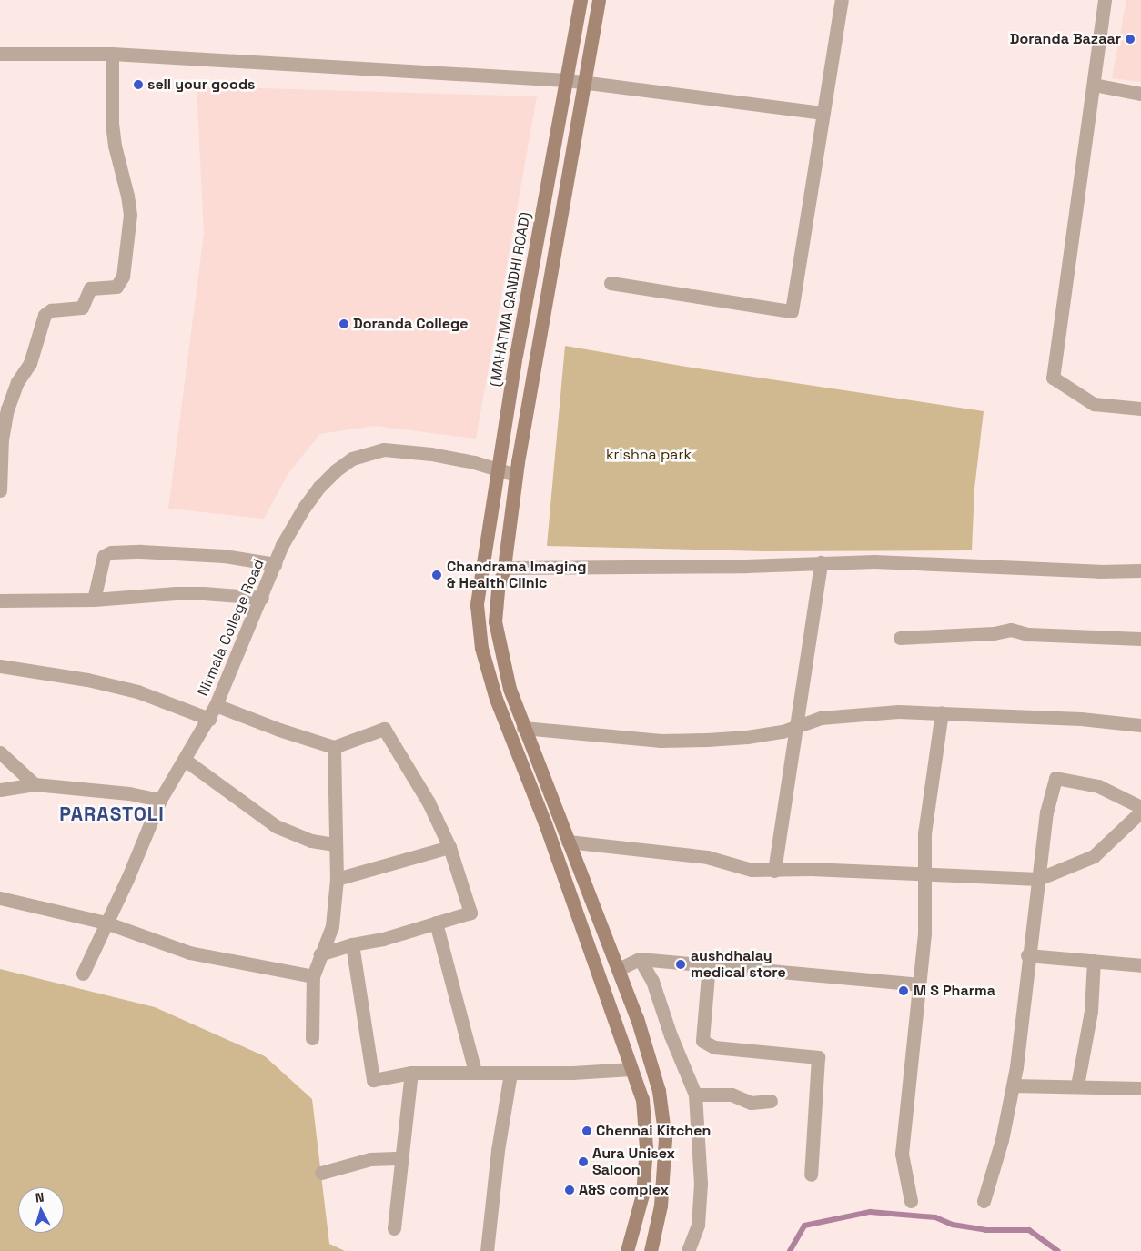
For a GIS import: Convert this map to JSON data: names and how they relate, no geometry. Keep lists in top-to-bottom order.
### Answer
{
  "streets": {
    "main road": ["(MAHATMA GANDHI ROAD)"],
    "street": ["Nirmala College Road"]
  },
  "crossings": [
    ["(MAHATMA GANDHI ROAD)", "Nirmala College Road"]
  ],
  "districts": ["PARASTOLI"],
  "parks": ["krishna park"],
  "places": [
    "Doranda Bazaar",
    "sell your goods",
    "Doranda College",
    "Chandrama Imaging & Health Clinic",
    "aushdhalay medical store",
    "M S Pharma",
    "Chennai Kitchen",
    "Aura Unisex Saloon",
    "A&S complex"
  ],
  "north": "top"
}
